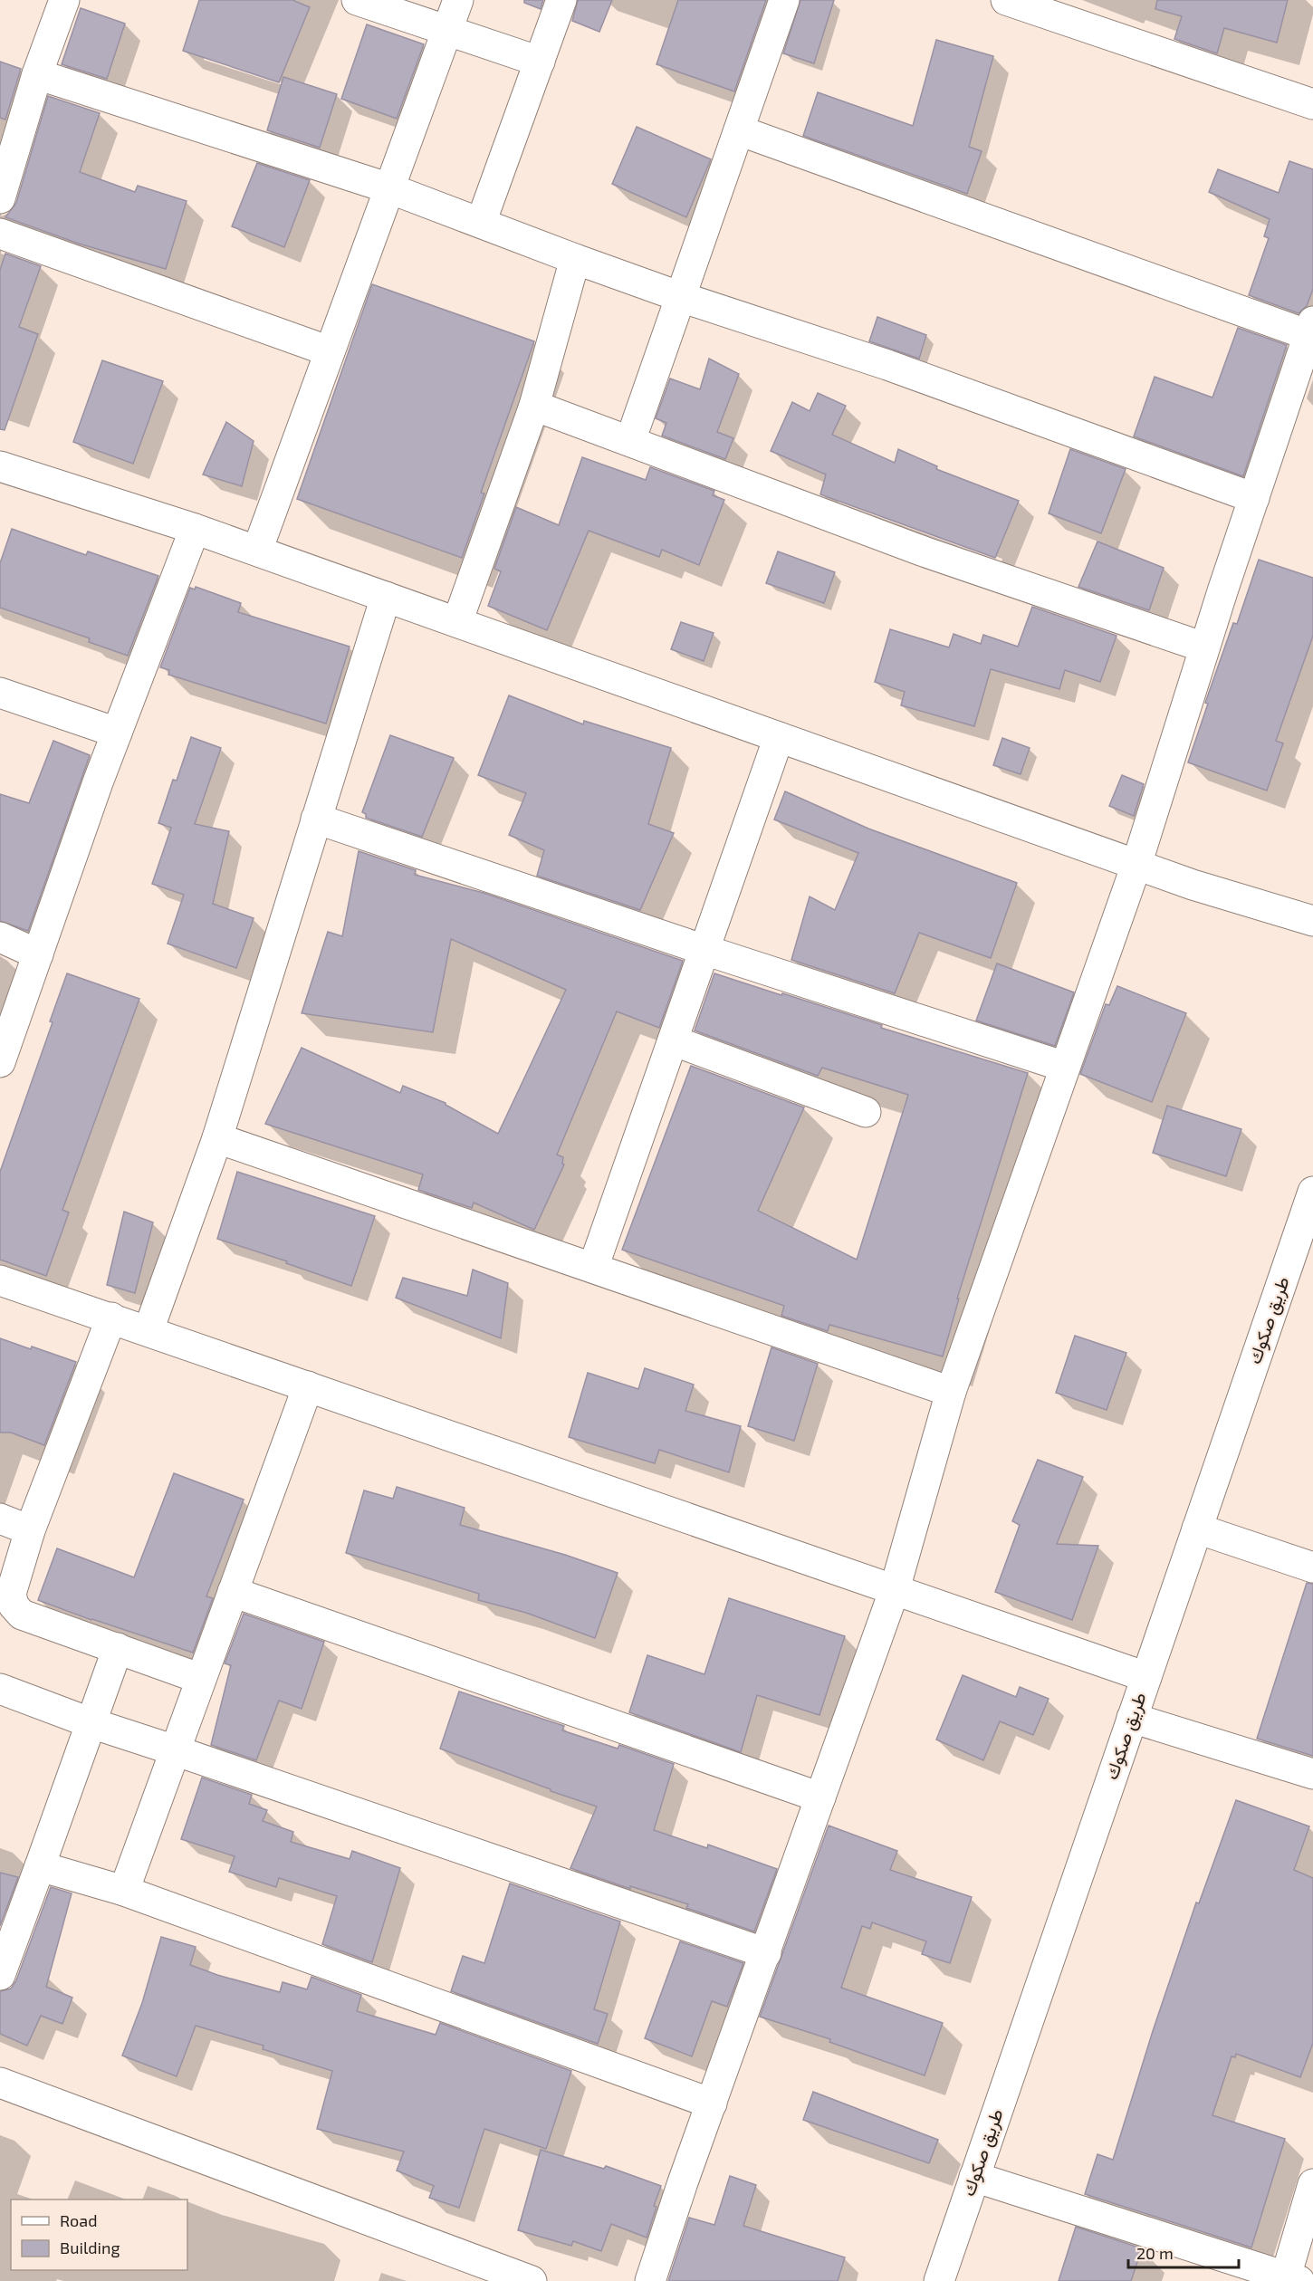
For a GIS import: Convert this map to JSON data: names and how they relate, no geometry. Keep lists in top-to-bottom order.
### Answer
{
  "streets": {
    "street": ["طريق صكوك"]
  },
  "legend": ["Road", "Building"],
  "scale_bar": "20 m"
}
